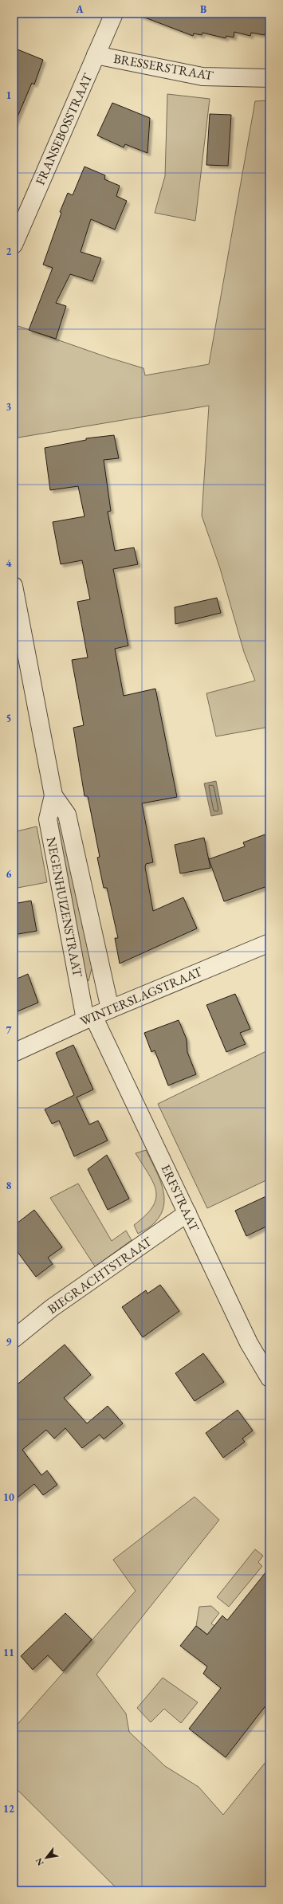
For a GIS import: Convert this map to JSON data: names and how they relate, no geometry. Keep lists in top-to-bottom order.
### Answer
{
  "streets": {
    "street": [
      "BRESSERSTRAAT",
      "FRANSEBOSSTRAAT",
      "NEGENHUIZENSTRAAT",
      "WINTERSLAGSTRAAT",
      "ERFSTRAAT",
      "BIEGRACHTSTRAAT"
    ]
  },
  "crossings": [
    ["BRESSERSTRAAT", "FRANSEBOSSTRAAT"],
    ["NEGENHUIZENSTRAAT", "WINTERSLAGSTRAAT"],
    ["NEGENHUIZENSTRAAT", "ERFSTRAAT"],
    ["WINTERSLAGSTRAAT", "ERFSTRAAT"],
    ["ERFSTRAAT", "BIEGRACHTSTRAAT"]
  ],
  "north": "bottom left",
  "grid": {
    "columns": ["A", "B"],
    "rows": [
      "1",
      "2",
      "3",
      "4",
      "5",
      "6",
      "7",
      "8",
      "9",
      "10",
      "11",
      "12"
    ]
  }
}
